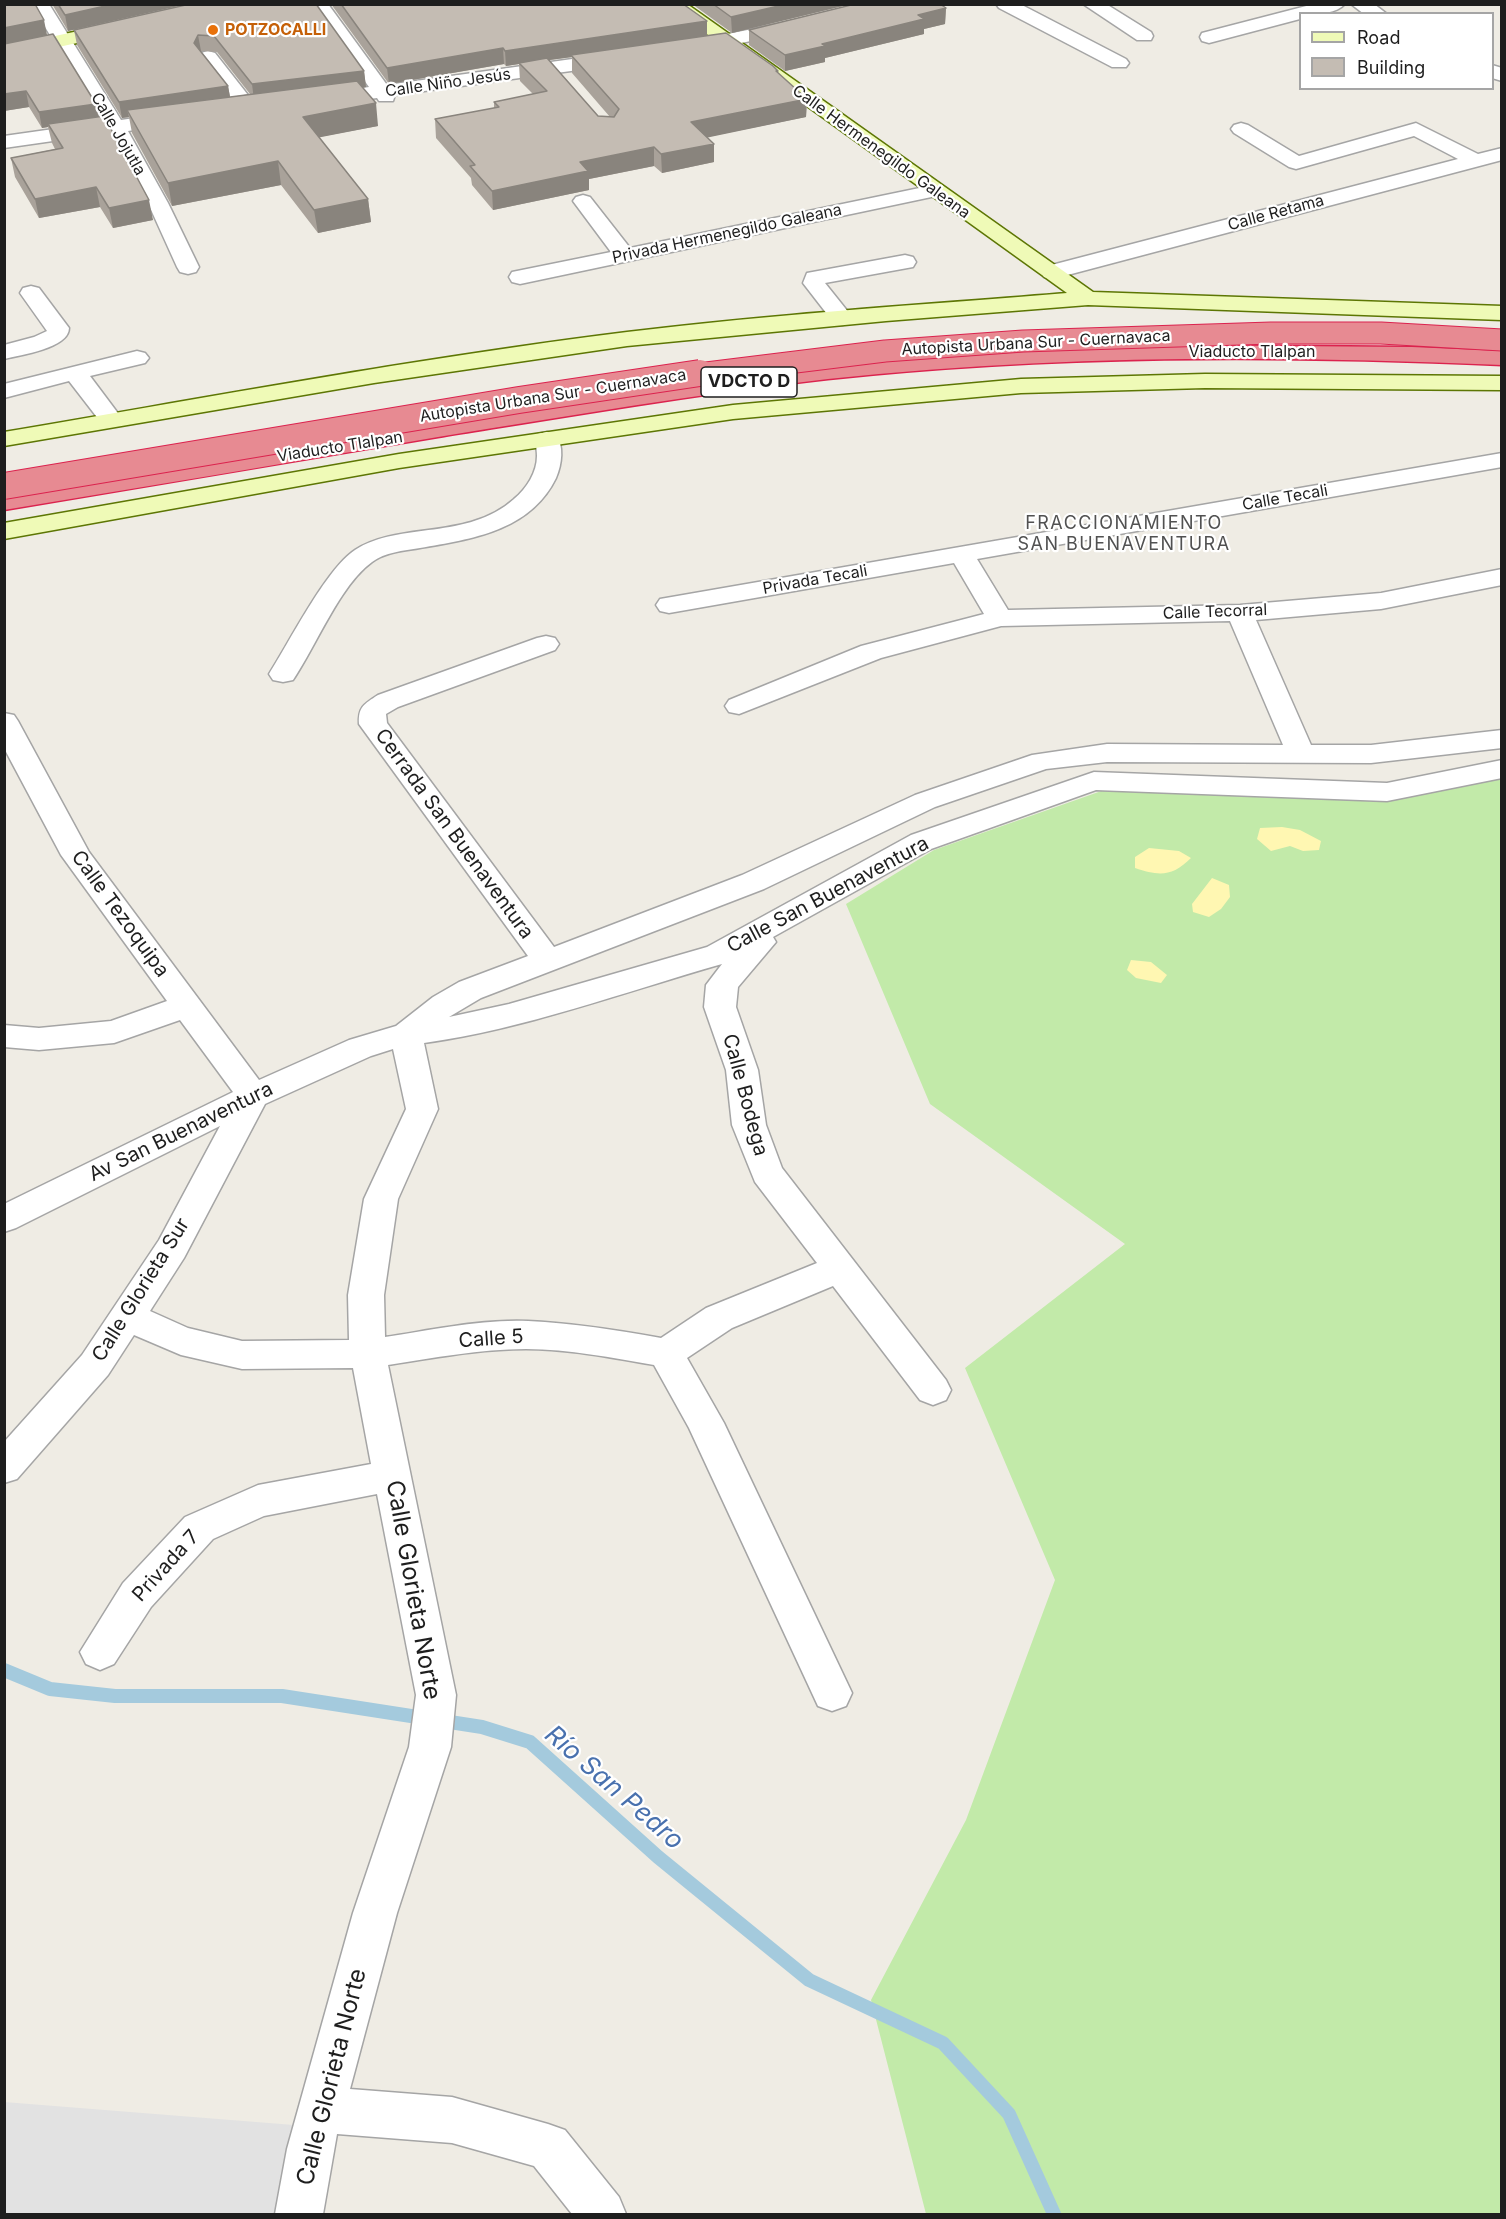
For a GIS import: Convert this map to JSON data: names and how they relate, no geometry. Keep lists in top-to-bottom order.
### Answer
{
  "streets": {
    "highway": ["Autopista Urbana Sur - Cuernavaca", "Viaducto Tlalpan", "VDCTO D"],
    "main road": ["Calle Hermenegildo Galeana"],
    "street": [
      "Calle Niño Jesús",
      "Calle Jojutla",
      "Calle Retama",
      "Privada Hermenegildo Galeana",
      "Calle Tecali",
      "Privada Tecali",
      "Calle Tecorral",
      "Cerrada San Buenaventura",
      "Calle San Buenaventura",
      "Calle Tezoquipa",
      "Calle Bodega",
      "Av San Buenaventura",
      "Calle Glorieta Sur",
      "Calle 5",
      "Privada 7",
      "Calle Glorieta Norte"
    ]
  },
  "crossings": [
    ["Calle Hermenegildo Galeana", "Calle Retama"],
    ["Calle Hermenegildo Galeana", "Privada Hermenegildo Galeana"],
    ["Autopista Urbana Sur - Cuernavaca", "Viaducto Tlalpan"],
    ["Calle Tecali", "Privada Tecali"],
    ["Cerrada San Buenaventura", "Calle San Buenaventura"],
    ["Calle San Buenaventura", "Calle Bodega"],
    ["Calle San Buenaventura", "Av San Buenaventura"],
    ["Calle San Buenaventura", "Calle Glorieta Norte"],
    ["Calle Tezoquipa", "Av San Buenaventura"],
    ["Calle Tezoquipa", "Calle Glorieta Sur"],
    ["Av San Buenaventura", "Calle Glorieta Sur"],
    ["Calle Glorieta Sur", "Calle 5"],
    ["Calle 5", "Calle Glorieta Norte"],
    ["Privada 7", "Calle Glorieta Norte"]
  ],
  "districts": ["FRACCIONAMIENTO SAN BUENAVENTURA"],
  "water": ["Río San Pedro"],
  "places": ["POTZOCALLI"],
  "legend": ["Road", "Building"]
}
